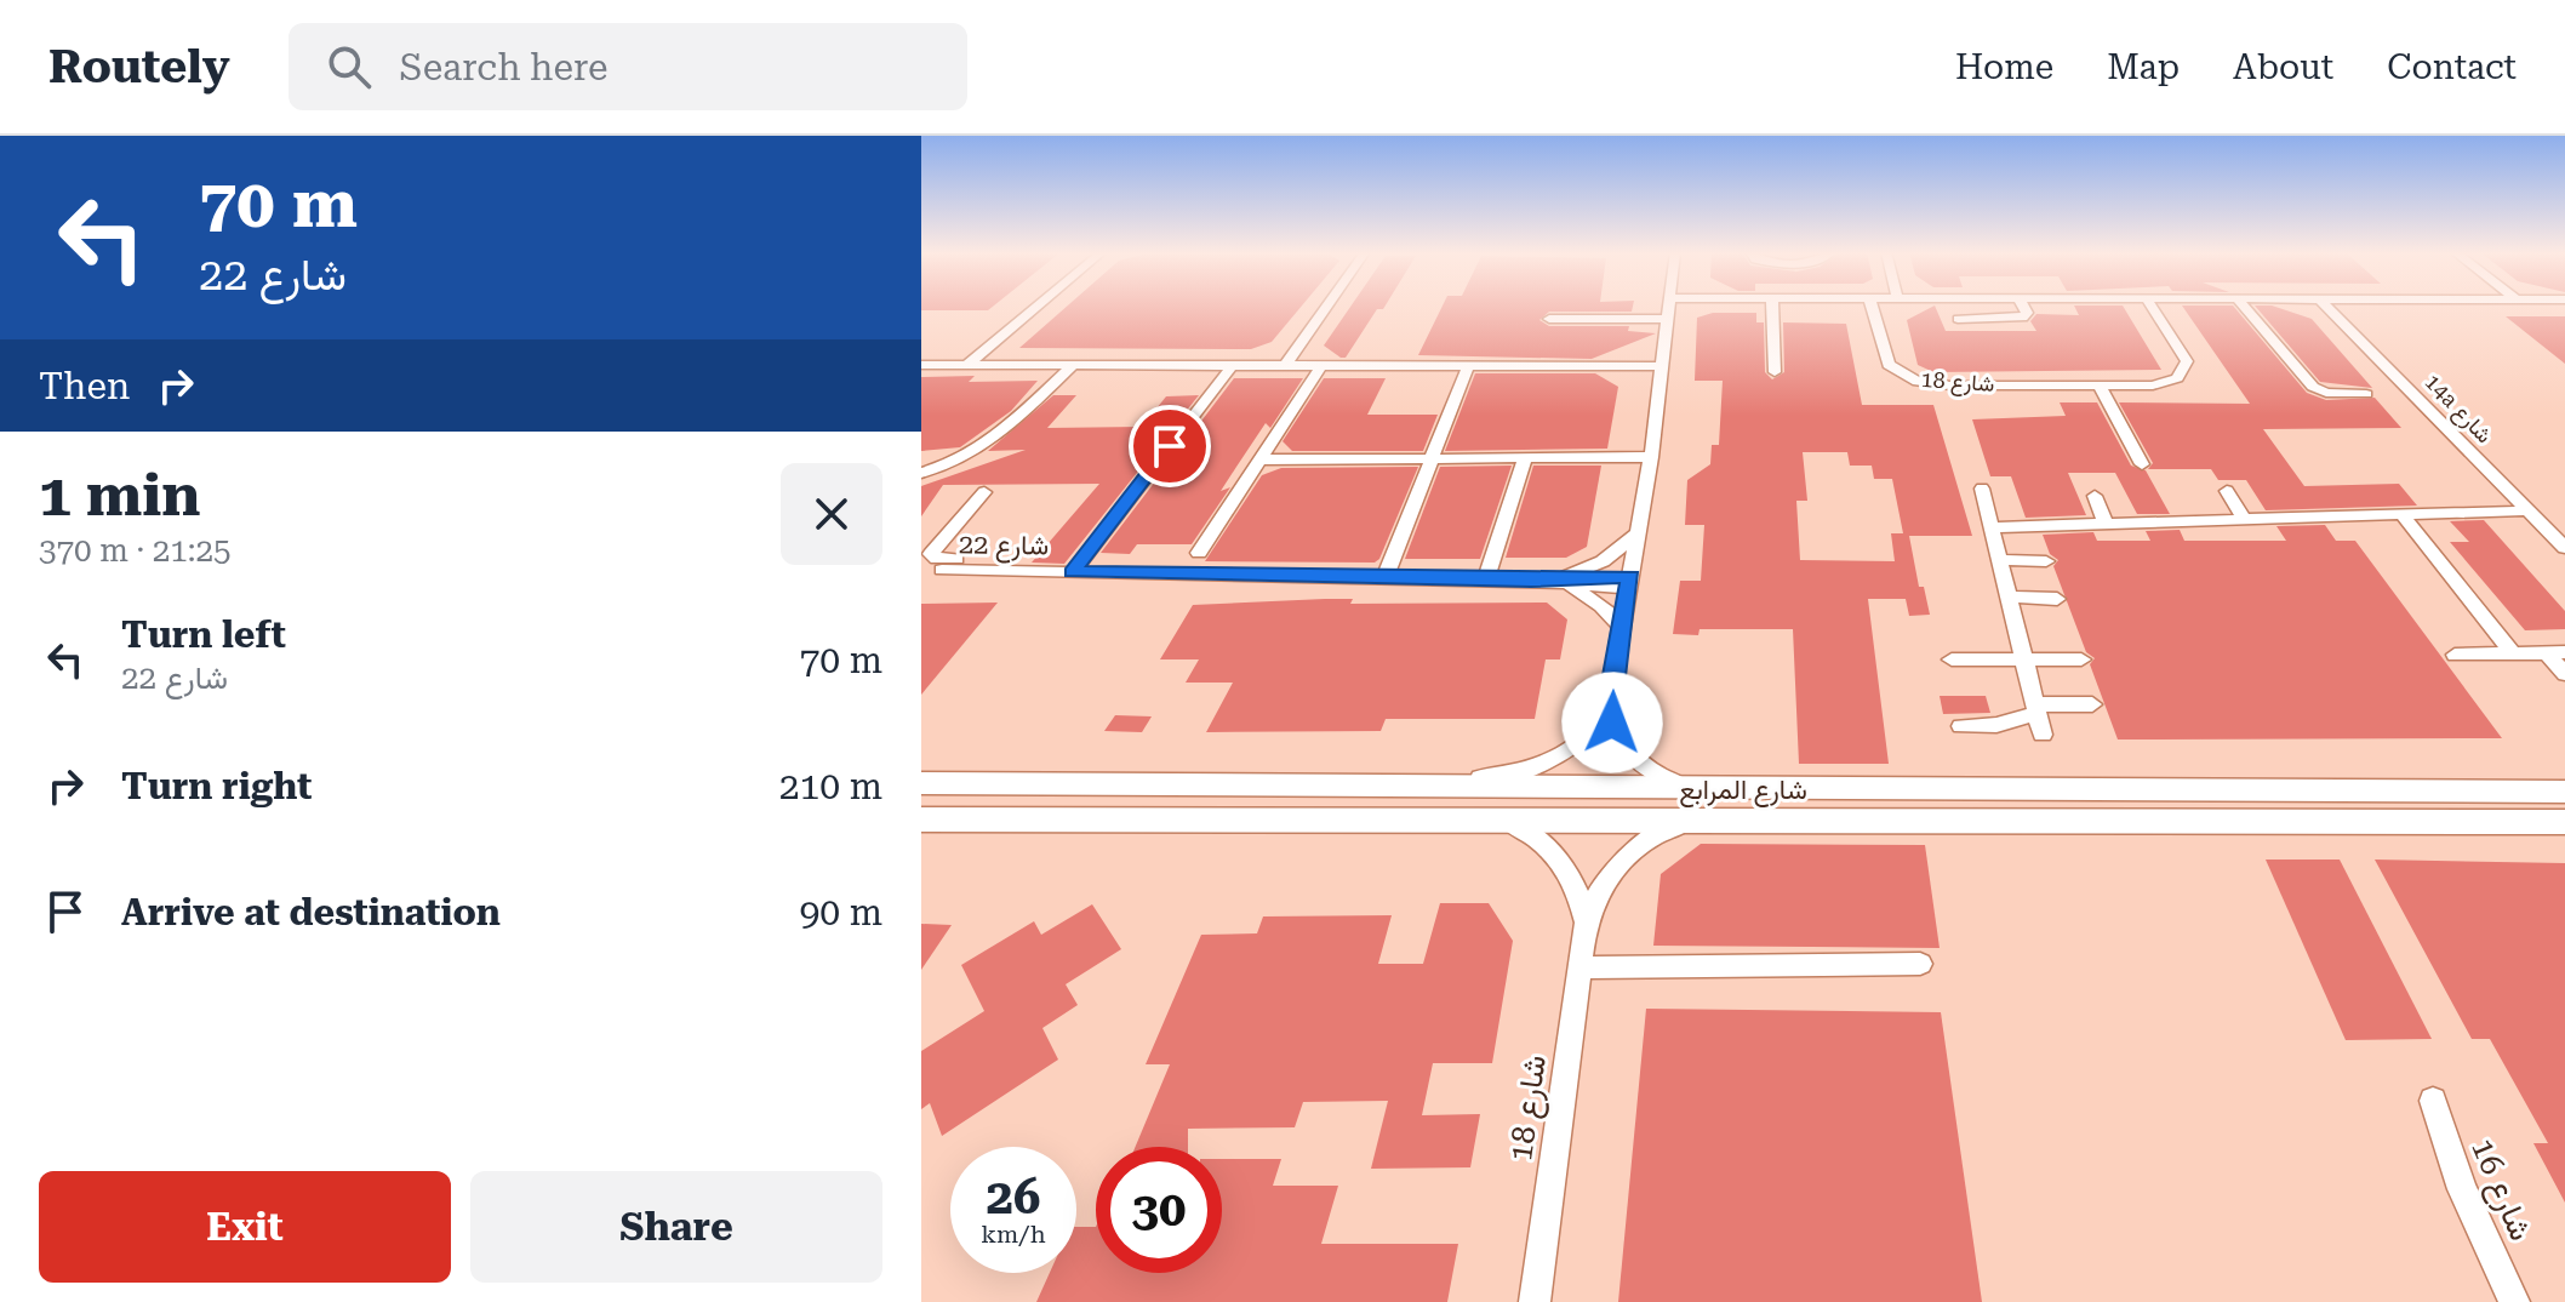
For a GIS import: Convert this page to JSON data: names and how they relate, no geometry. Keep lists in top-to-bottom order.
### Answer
{
  "streets": {
    "main road": ["شارع المرابع"],
    "street": [
      "شارع 18",
      "14a شارع",
      "شارع 22",
      "شارع 16"
    ]
  },
  "crossings": [
    ["شارع 18", "شارع المرابع"]
  ],
  "page": {
    "header": "Routely",
    "search": "Search here",
    "nav": [
      "Home",
      "Map",
      "About",
      "Contact"
    ],
    "turn": ["70 m", "شارع 22"],
    "then": "Then",
    "heading": ["1 min", "370 m · 21:25"],
    "list": [
      {
        "name": "Turn left",
        "note": "شارع 22",
        "value": "70 m"
      },
      {
        "name": "Turn right",
        "value": "210 m"
      },
      {
        "name": "Arrive at destination",
        "value": "90 m"
      }
    ],
    "speed": "26 km/h",
    "limit": "30",
    "buttons": ["Exit", "Share"]
  }
}
